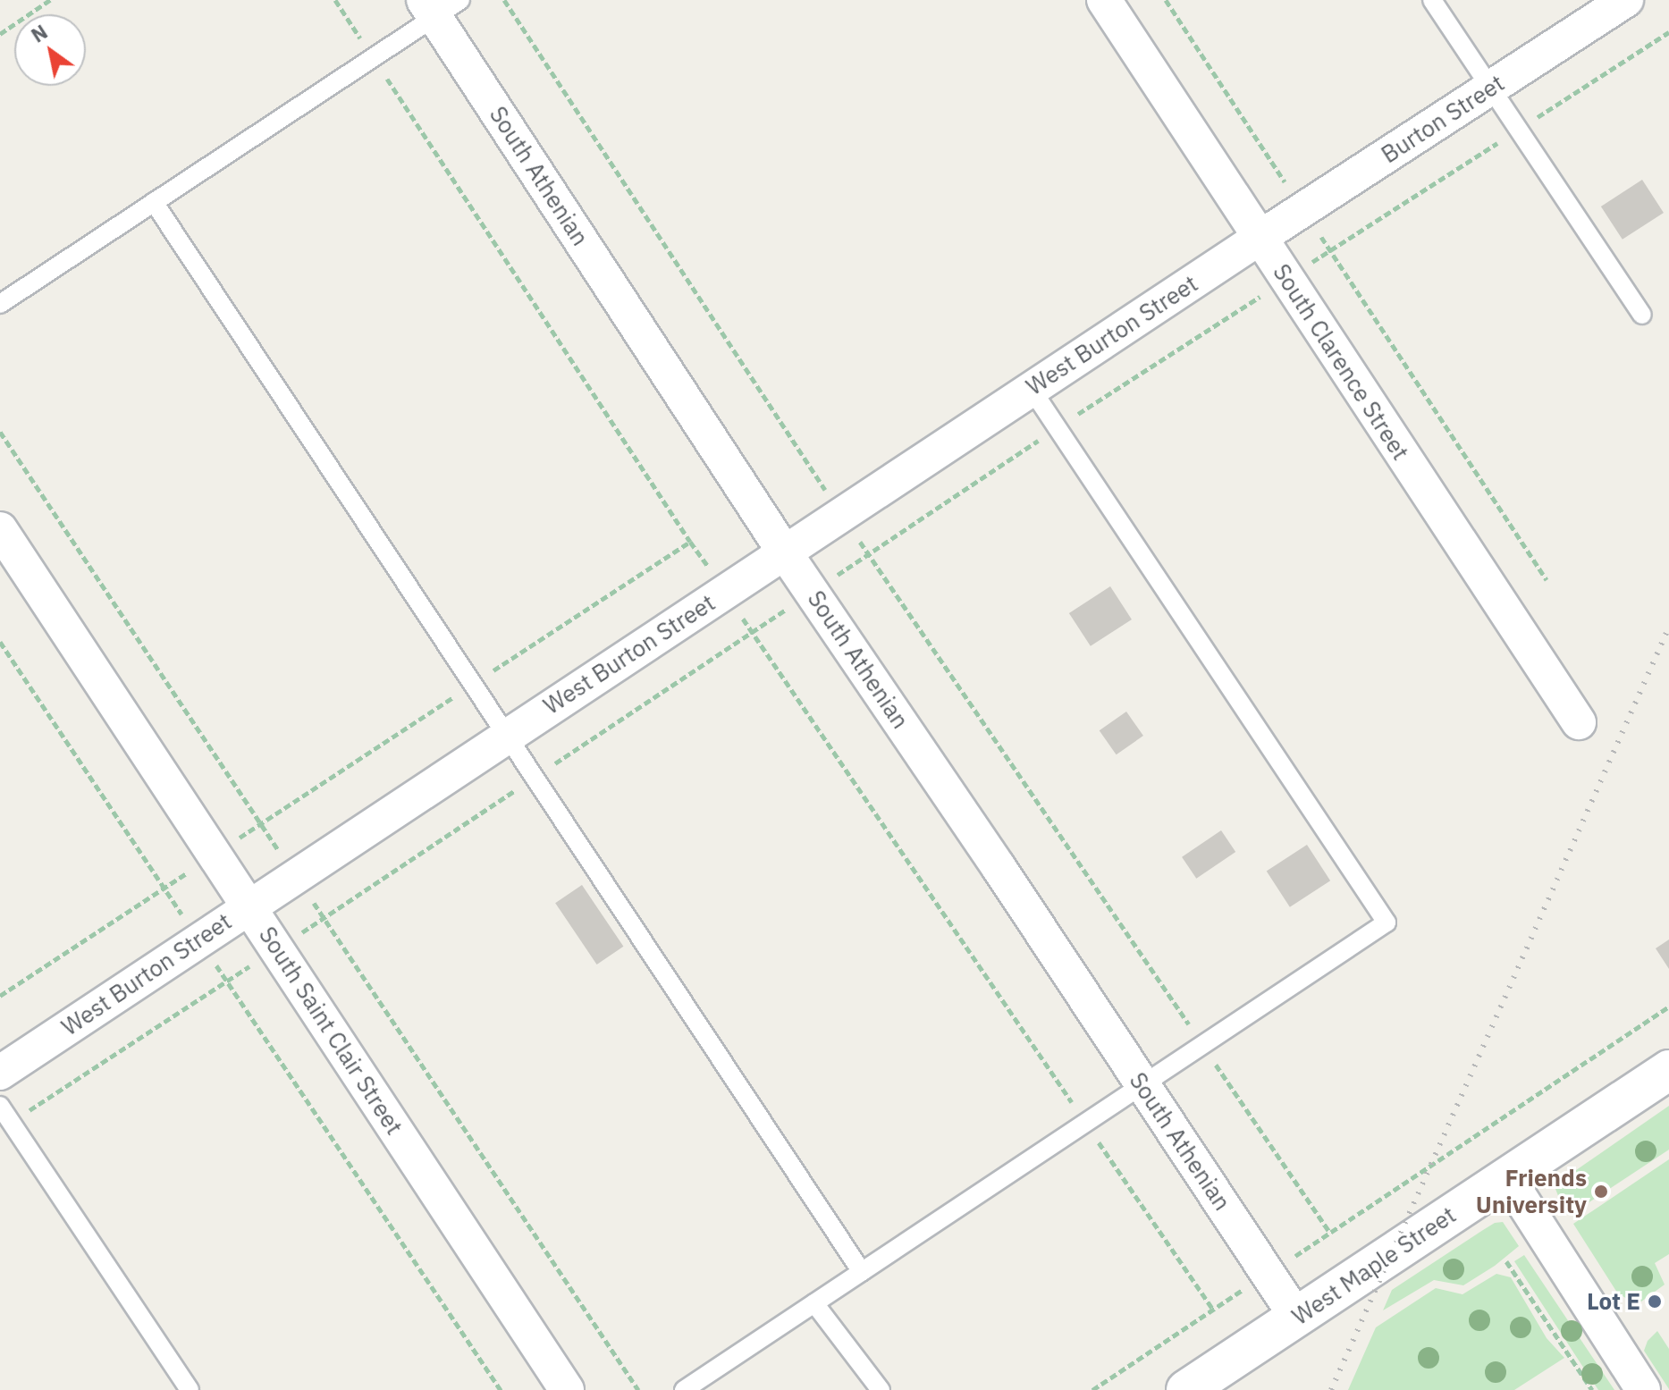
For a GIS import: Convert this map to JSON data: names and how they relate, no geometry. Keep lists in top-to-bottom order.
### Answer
{
  "streets": {
    "street": [
      "Burton Street",
      "South Athenian",
      "West Burton Street",
      "South Clarence Street",
      "South Saint Clair Street",
      "West Maple Street"
    ]
  },
  "crossings": [
    ["Burton Street", "West Burton Street"],
    ["Burton Street", "South Clarence Street"],
    ["South Athenian", "West Burton Street"],
    ["South Athenian", "West Maple Street"],
    ["West Burton Street", "South Clarence Street"],
    ["West Burton Street", "South Saint Clair Street"]
  ],
  "places": ["Friends University", "Lot E"],
  "north": "top left"
}
